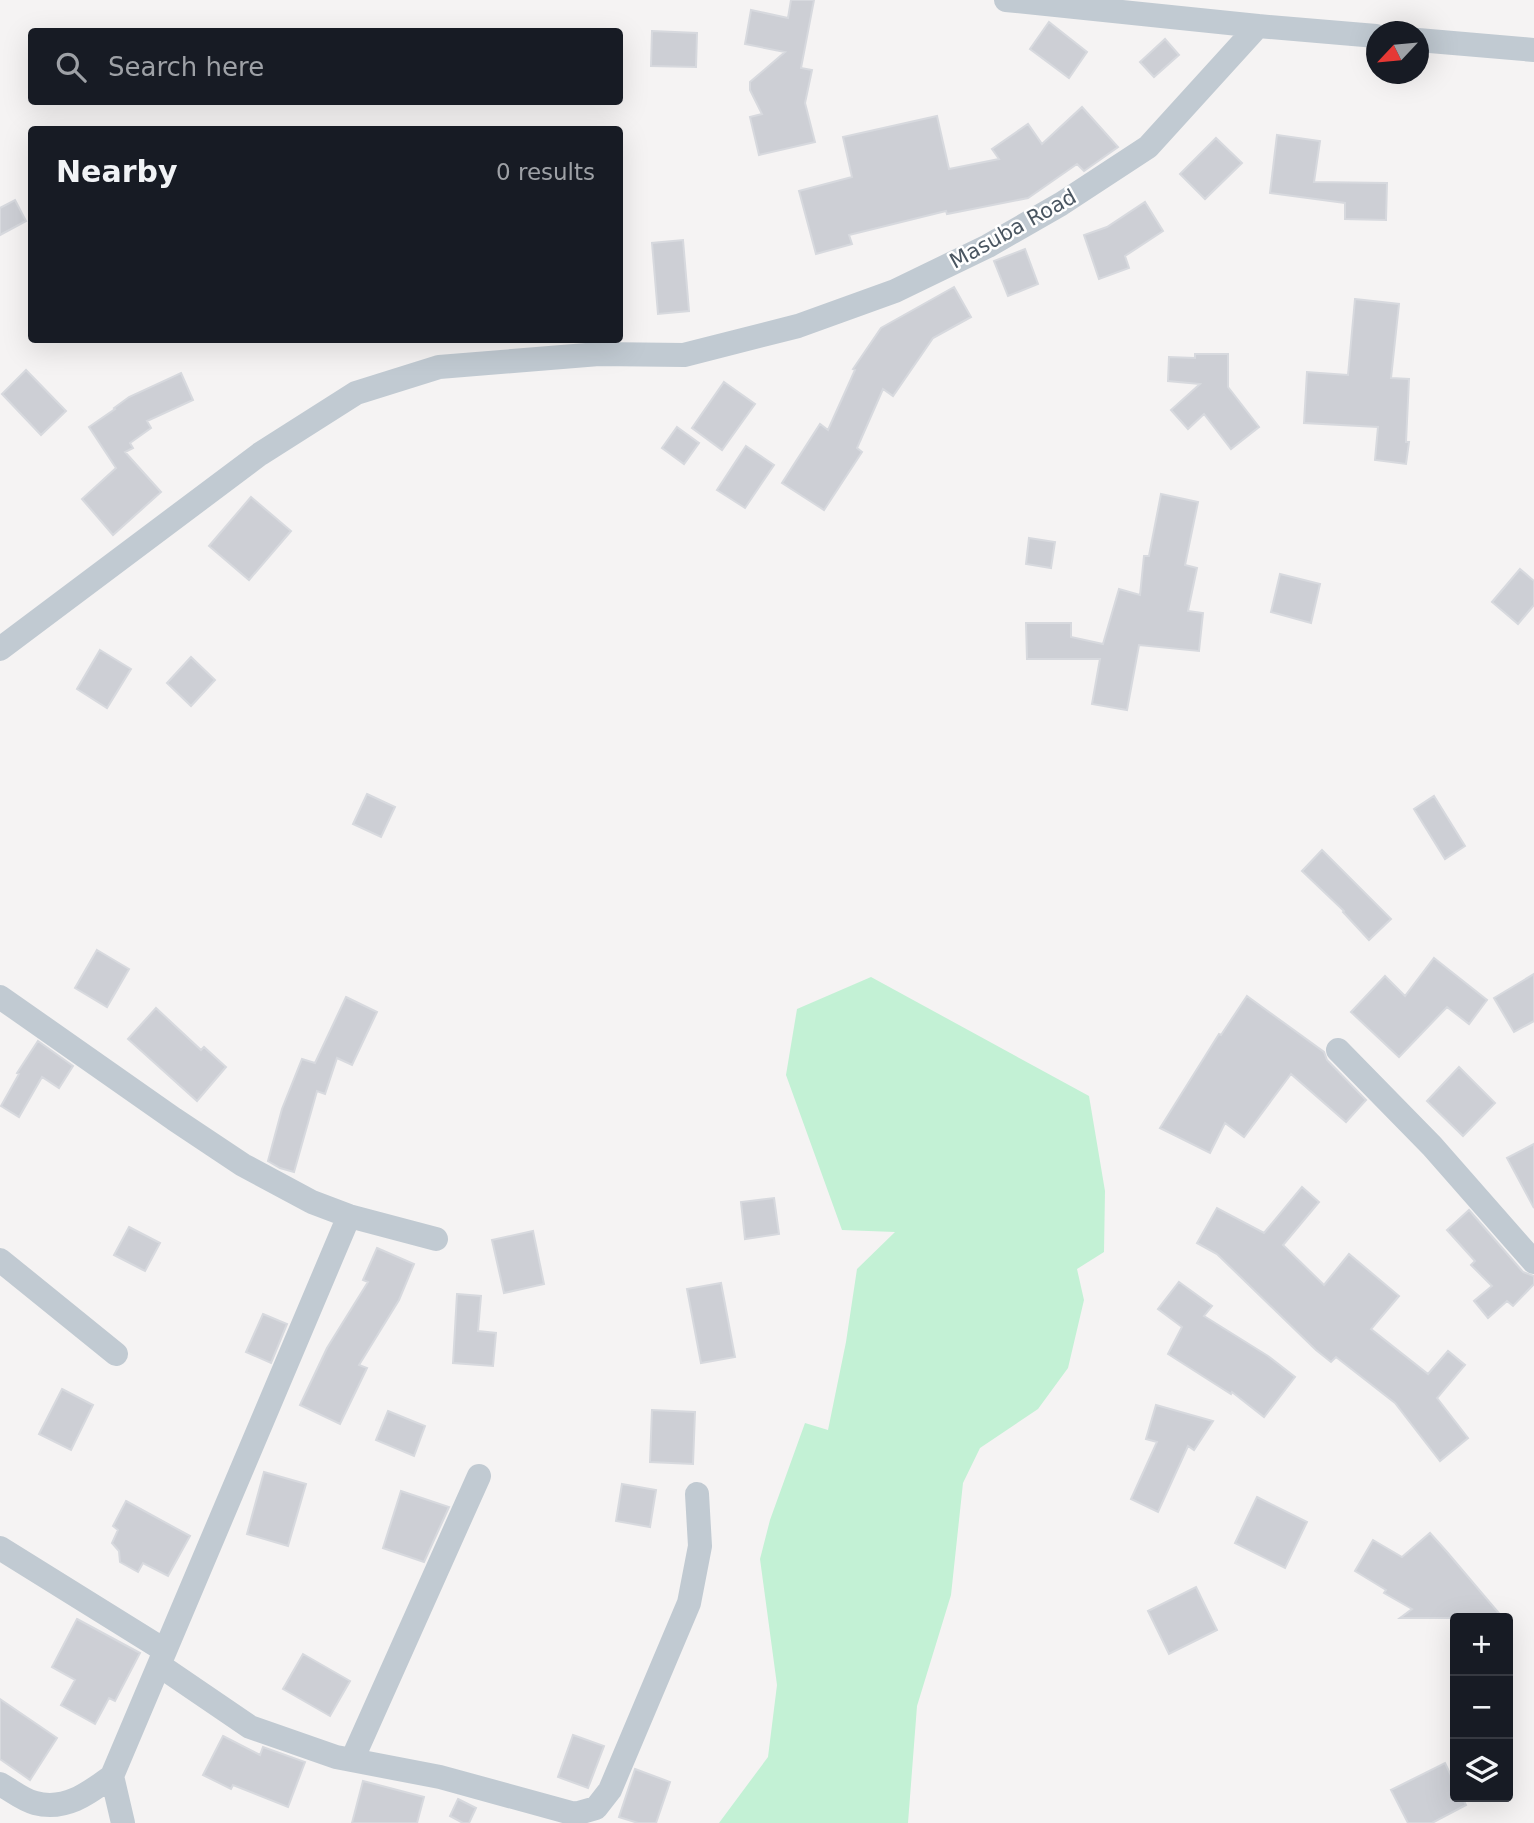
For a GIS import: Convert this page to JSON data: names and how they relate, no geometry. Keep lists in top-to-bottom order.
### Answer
{
  "streets": {
    "street": ["Masuba Road"]
  },
  "north": "bottom left",
  "page": {
    "search": "Search here",
    "heading": ["Nearby", "0 results"],
    "map_buttons": ["+", "−"]
  }
}
